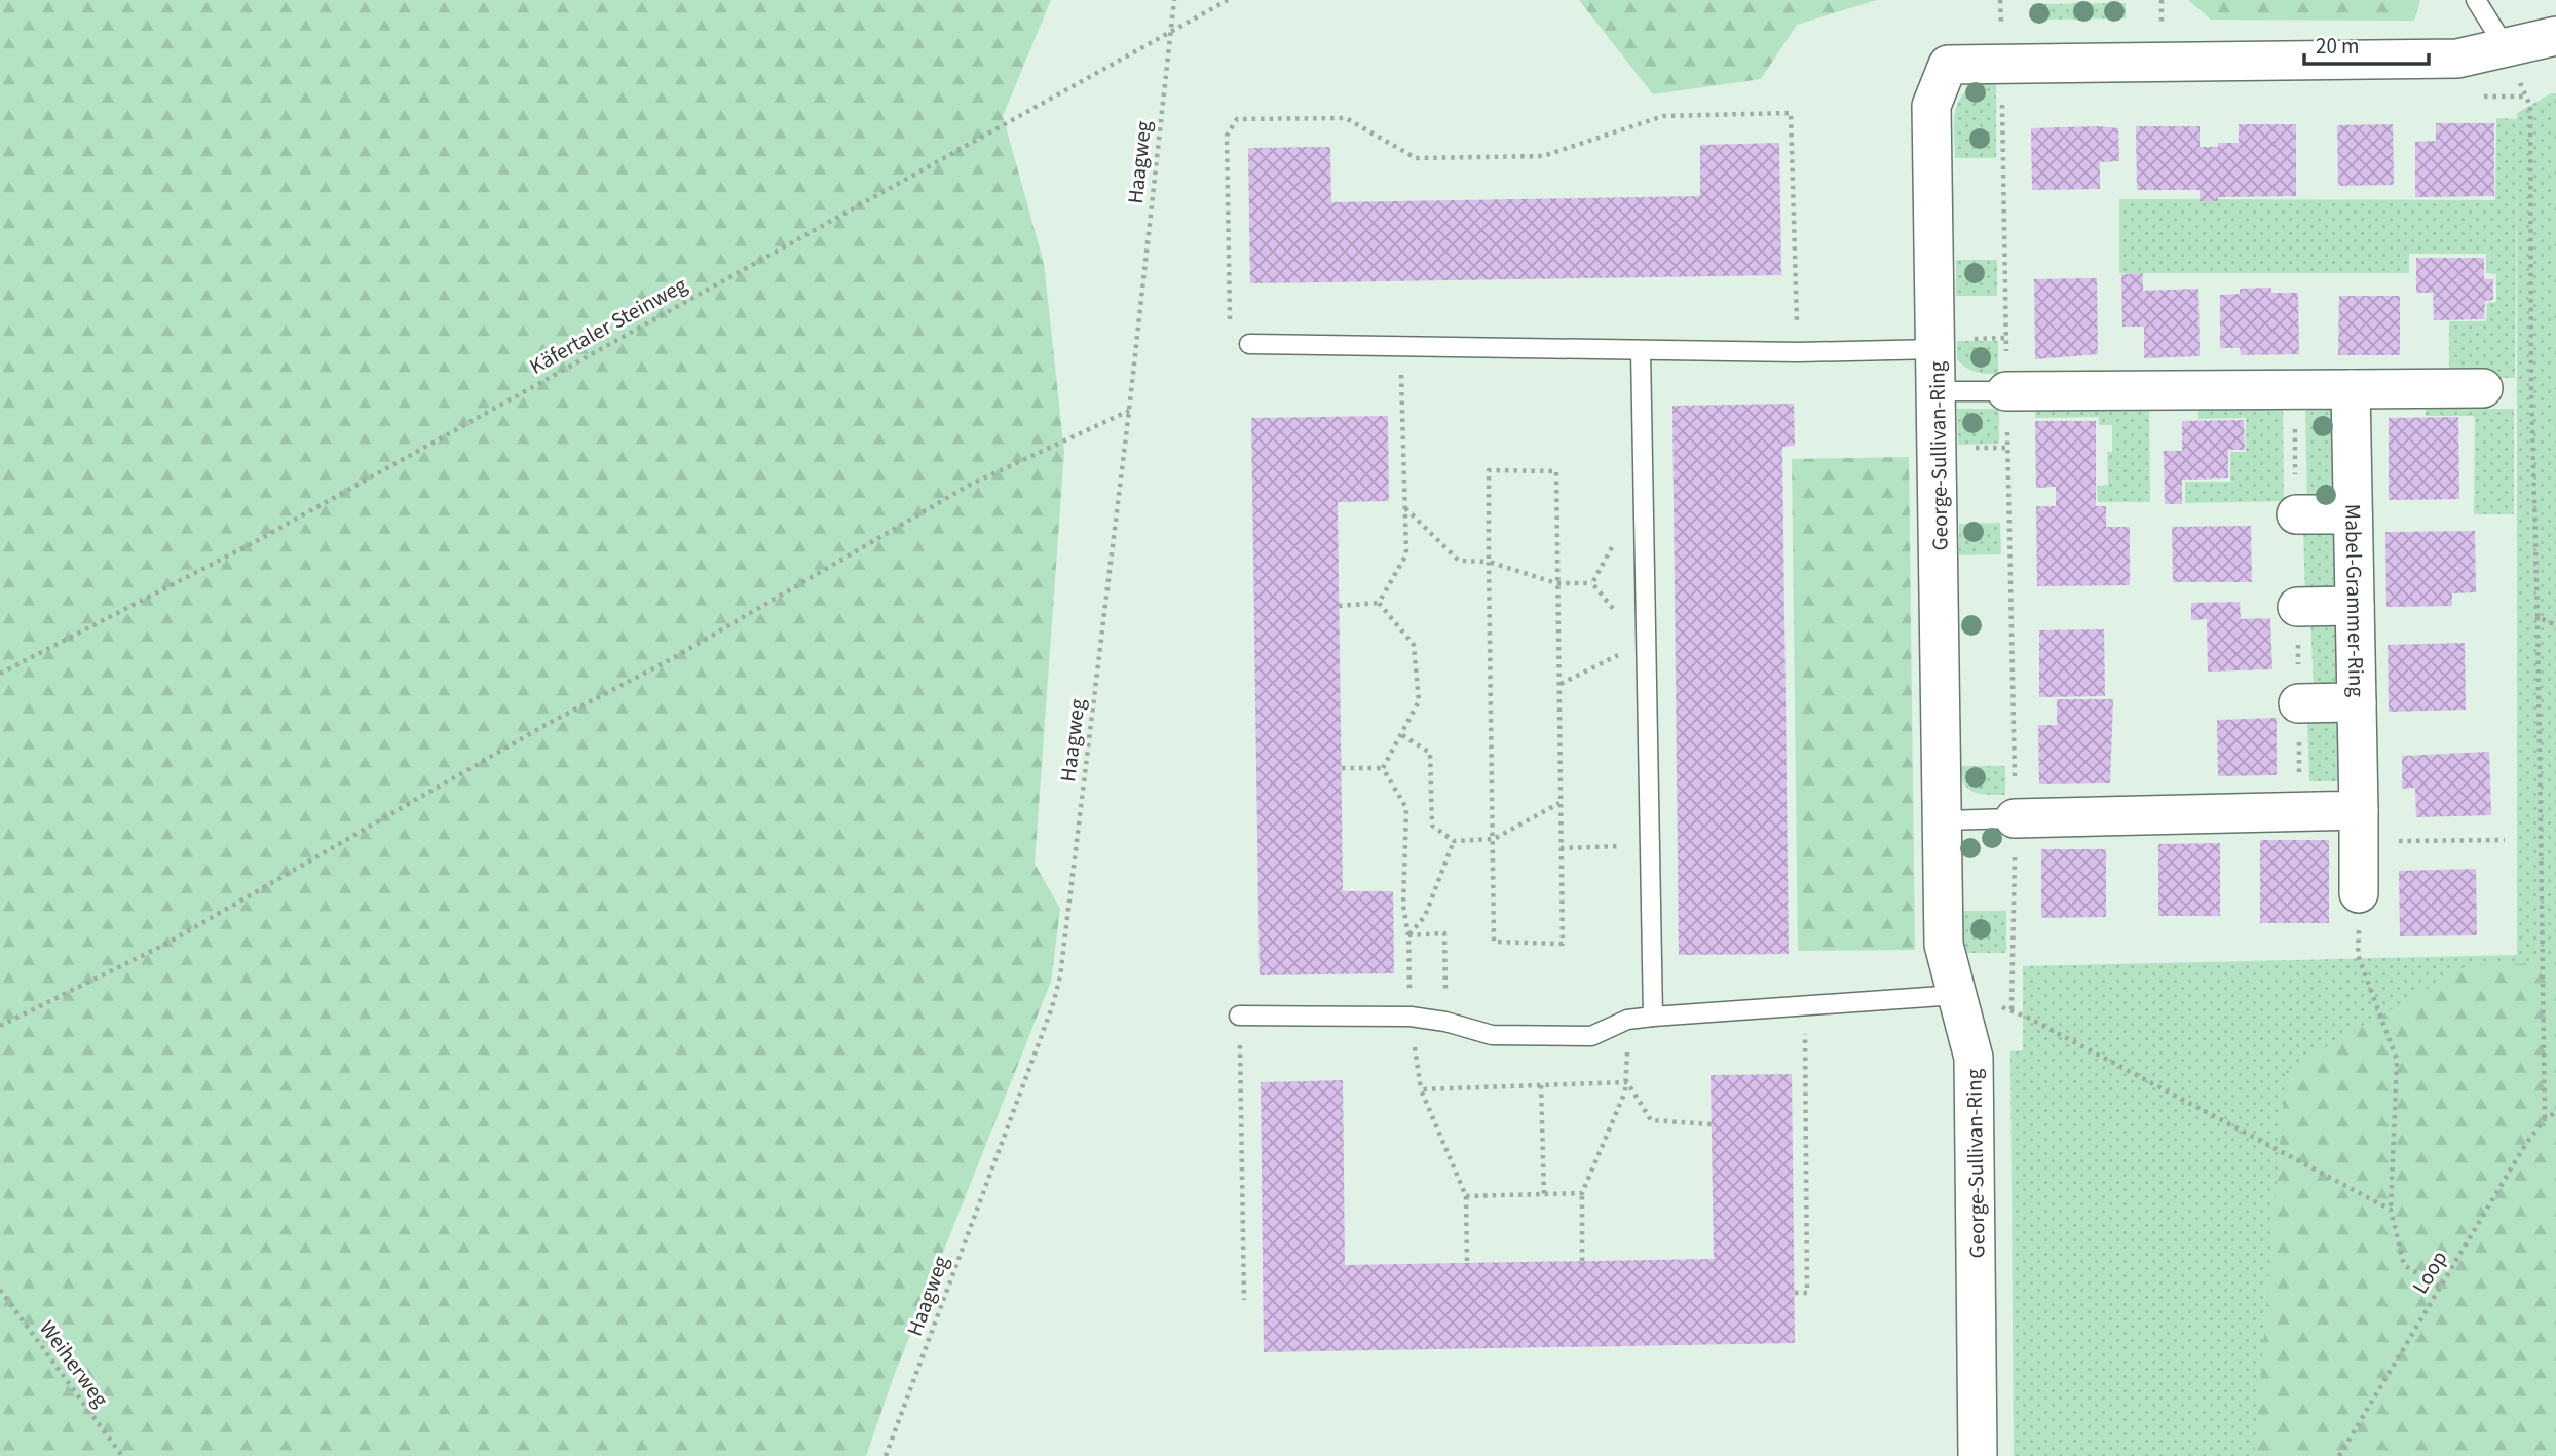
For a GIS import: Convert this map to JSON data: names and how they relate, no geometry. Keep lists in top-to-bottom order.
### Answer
{
  "streets": {
    "street": ["George-Sullivan-Ring", "Mabel-Grammer-Ring"],
    "path": [
      "Haagweg",
      "Käfertaler Steinweg",
      "Loop",
      "Weiherweg"
    ]
  },
  "crossings": [
    ["Haagweg", "Käfertaler Steinweg"]
  ],
  "scale_bar": "20 m"
}
